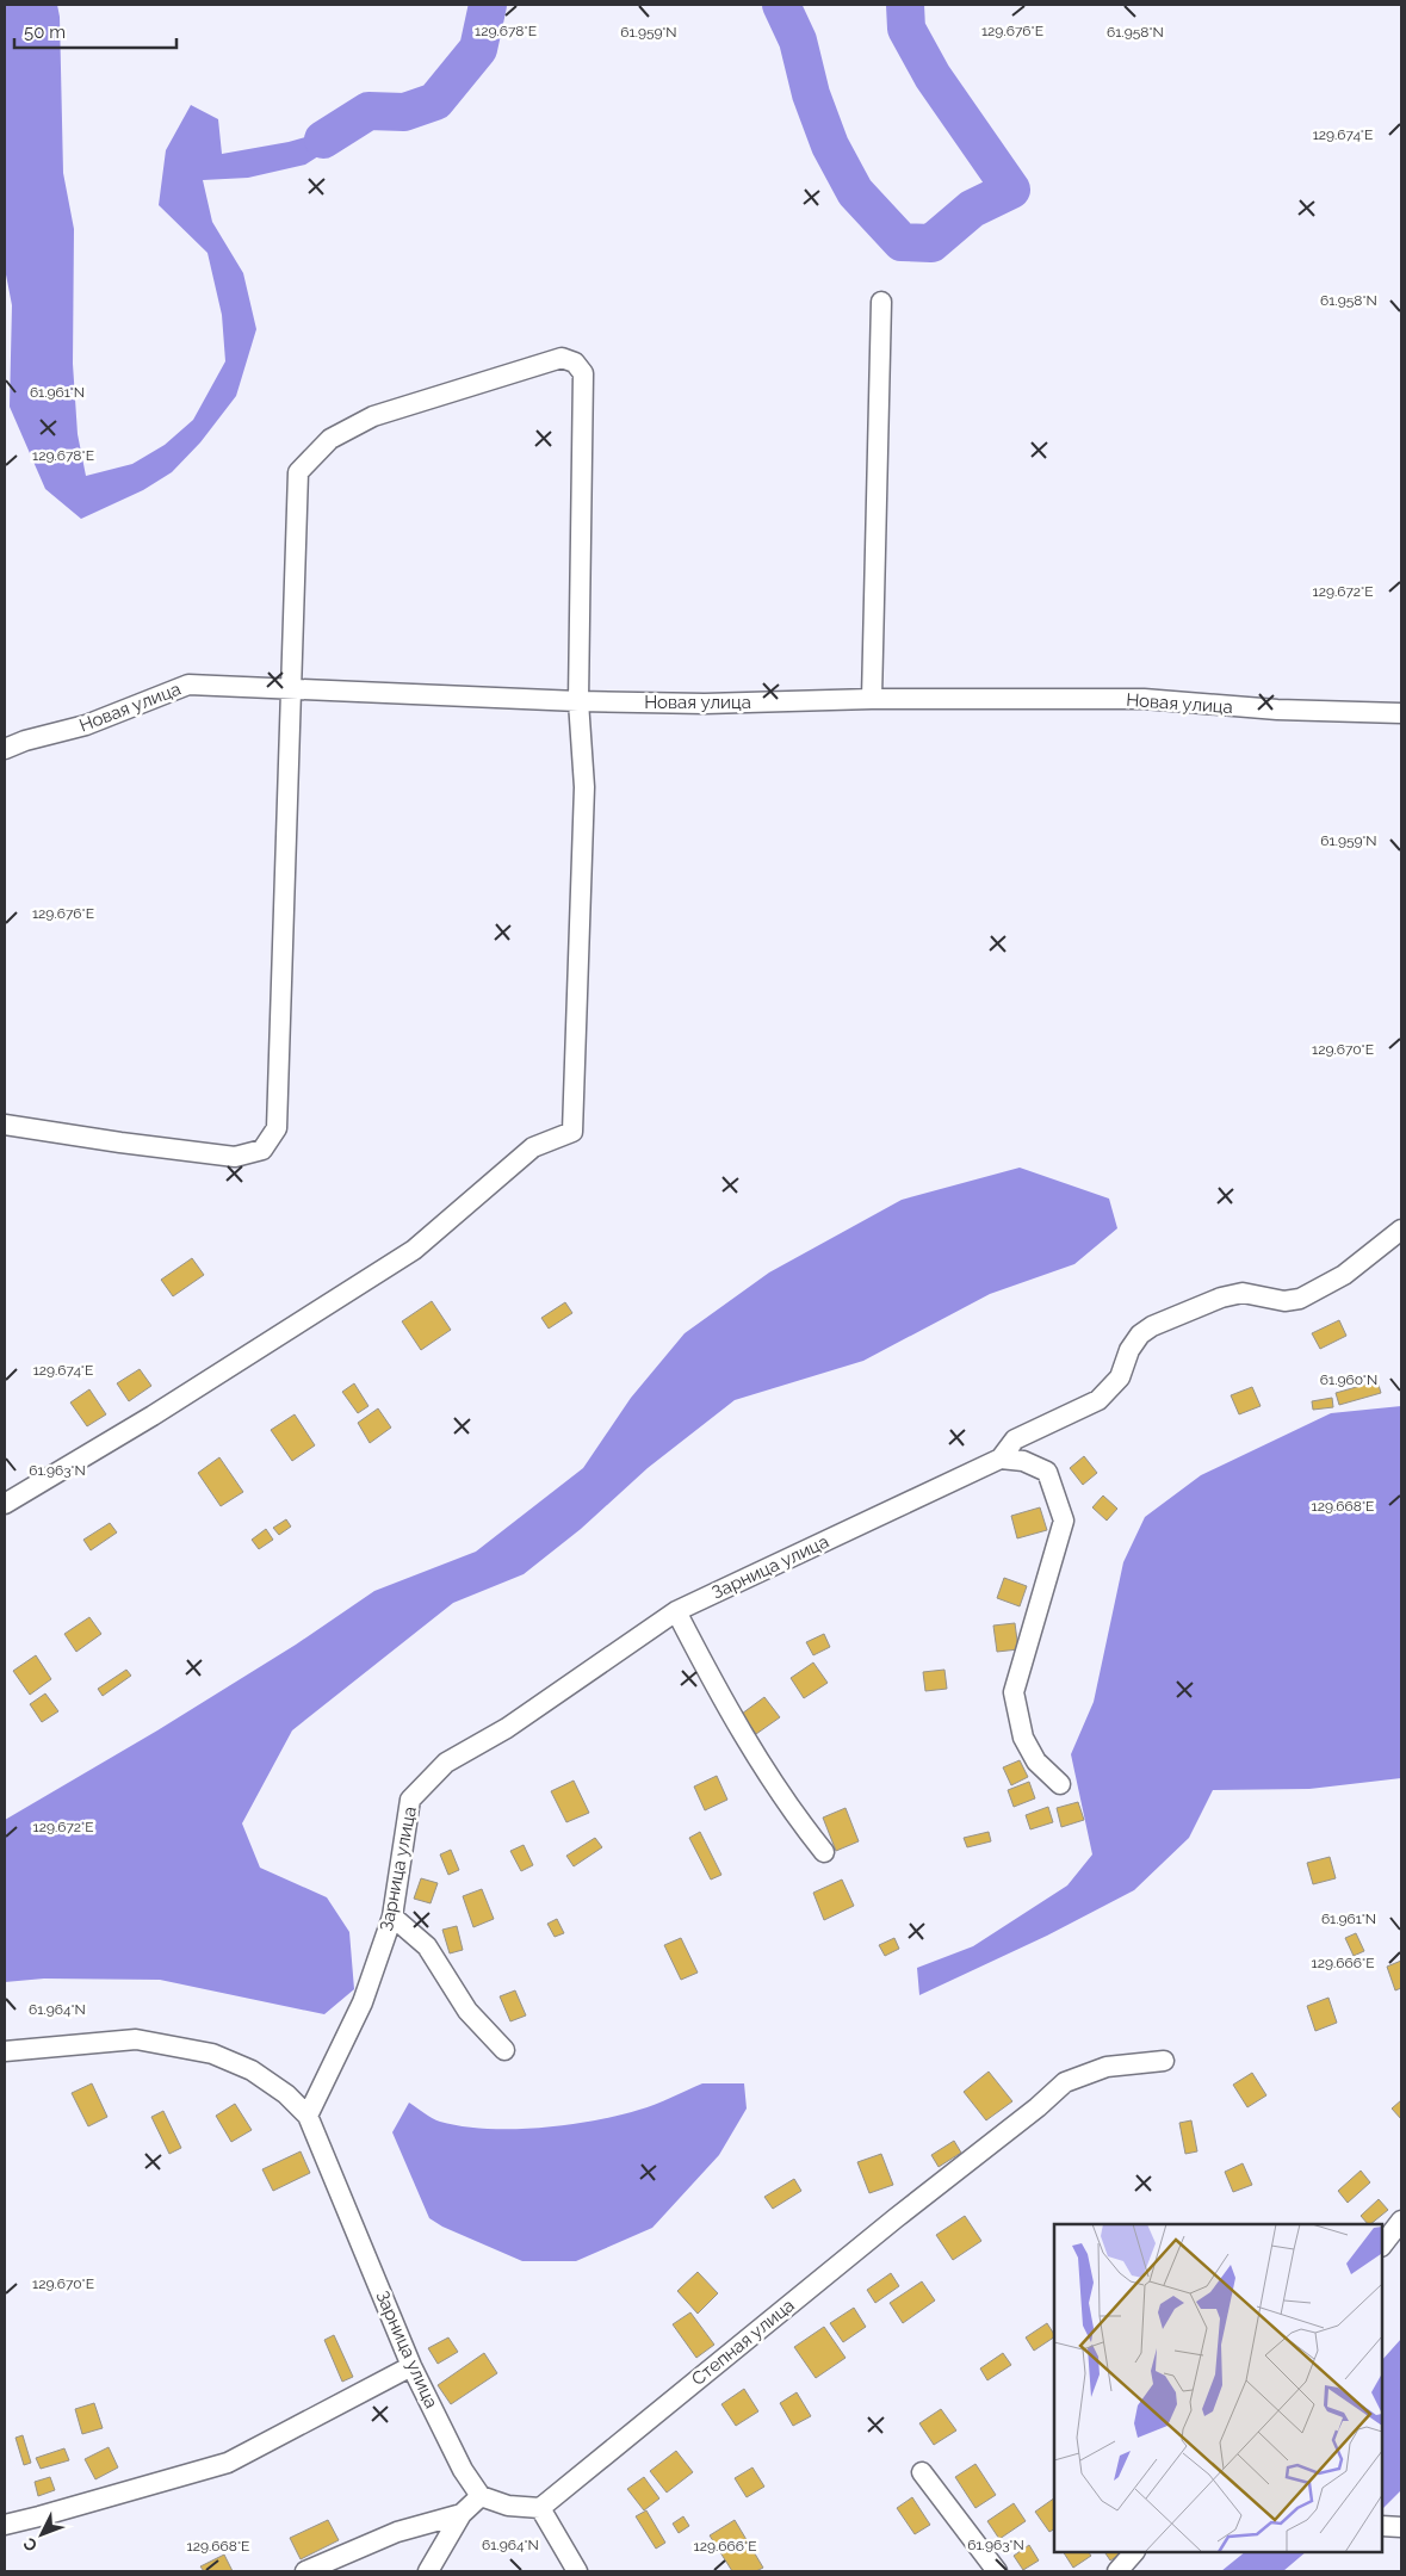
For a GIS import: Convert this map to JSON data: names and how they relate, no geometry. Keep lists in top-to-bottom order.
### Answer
{
  "streets": {
    "street": ["Новая улица", "Зарница улица", "Степная улица"]
  },
  "scale_bar": "50 m",
  "north": "bottom left",
  "coordinates": [
    "129.678°E",
    "129.676°E",
    "61.959°N",
    "61.958°N",
    "129.674°E",
    "61.961°N",
    "129.672°E",
    "129.670°E",
    "61.960°N",
    "61.963°N",
    "129.668°E",
    "129.666°E",
    "61.964°N"
  ]
}
